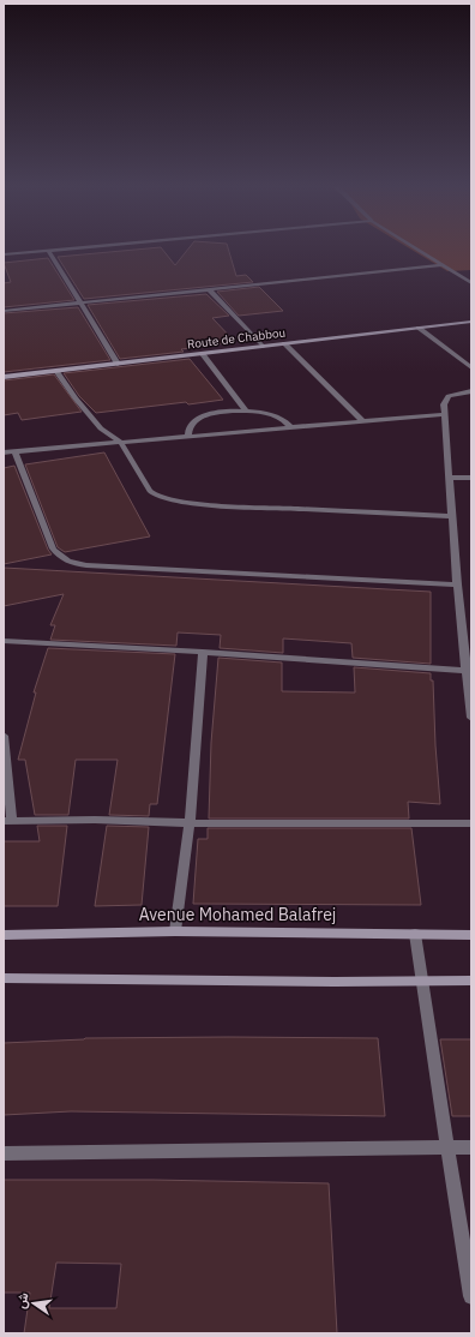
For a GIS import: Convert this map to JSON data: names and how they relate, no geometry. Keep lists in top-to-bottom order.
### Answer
{
  "streets": {
    "street": ["Route de Chabbou", "Avenue Mohamed Balafrej"]
  },
  "north": "left"
}
